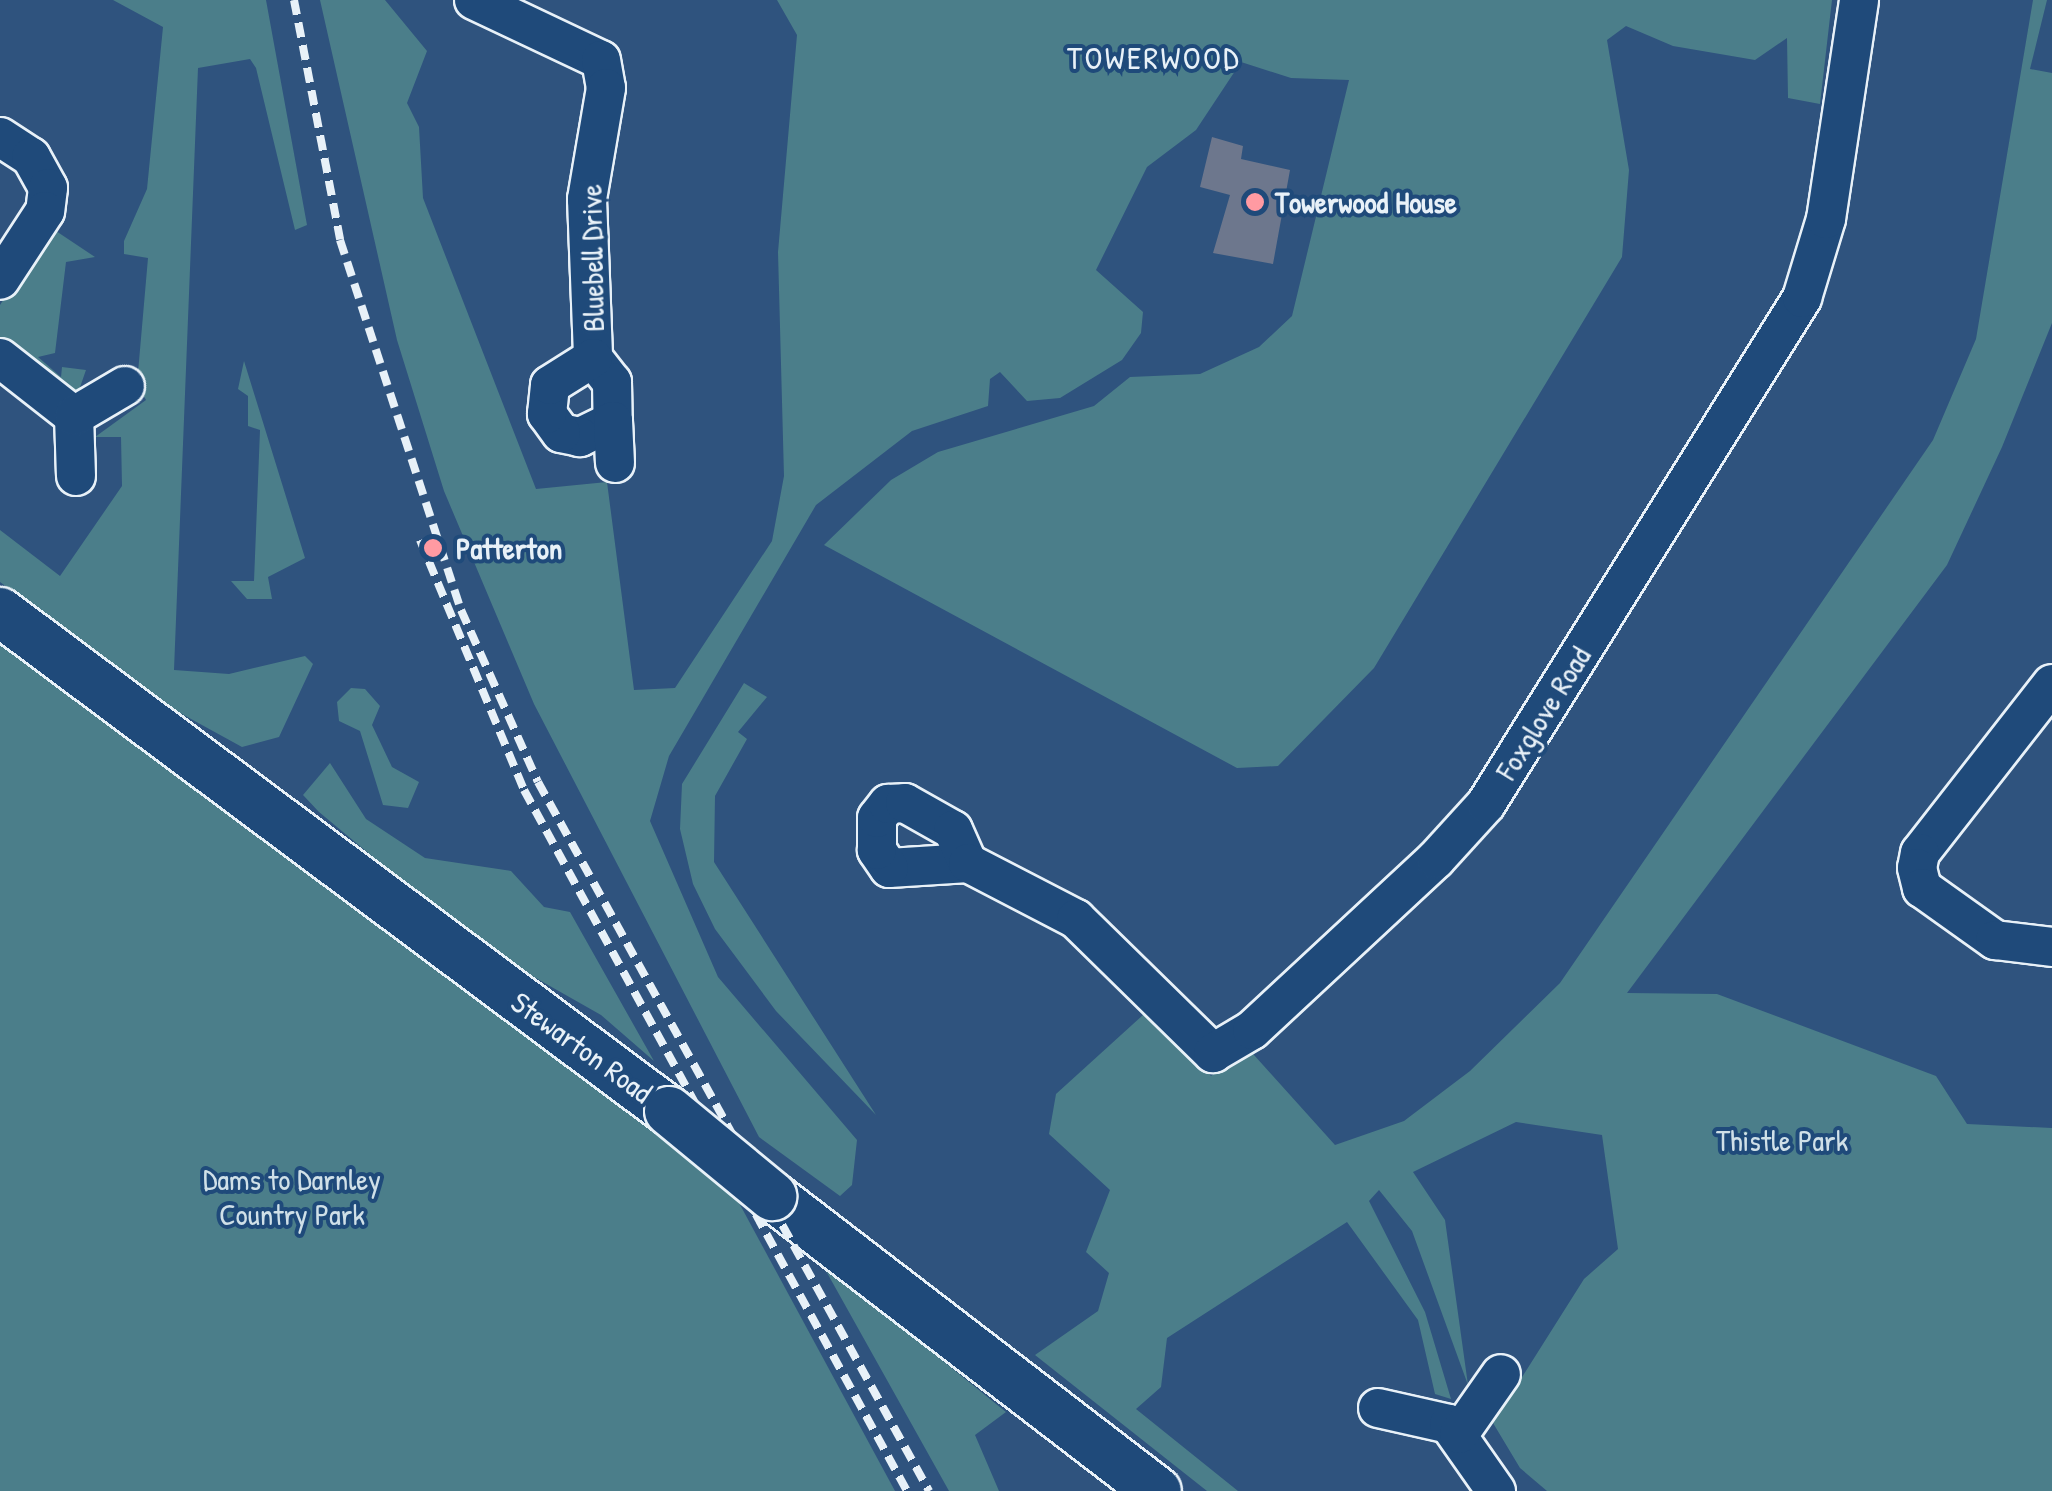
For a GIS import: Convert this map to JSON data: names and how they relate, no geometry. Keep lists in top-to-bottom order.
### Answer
{
  "streets": {
    "main road": ["Stewarton Road"],
    "street": ["Bluebell Drive", "Foxglove Road"]
  },
  "districts": ["TOWERWOOD"],
  "parks": ["Thistle Park", "Dams to Darnley Country Park"],
  "places": ["Towerwood House", "Patterton"]
}
